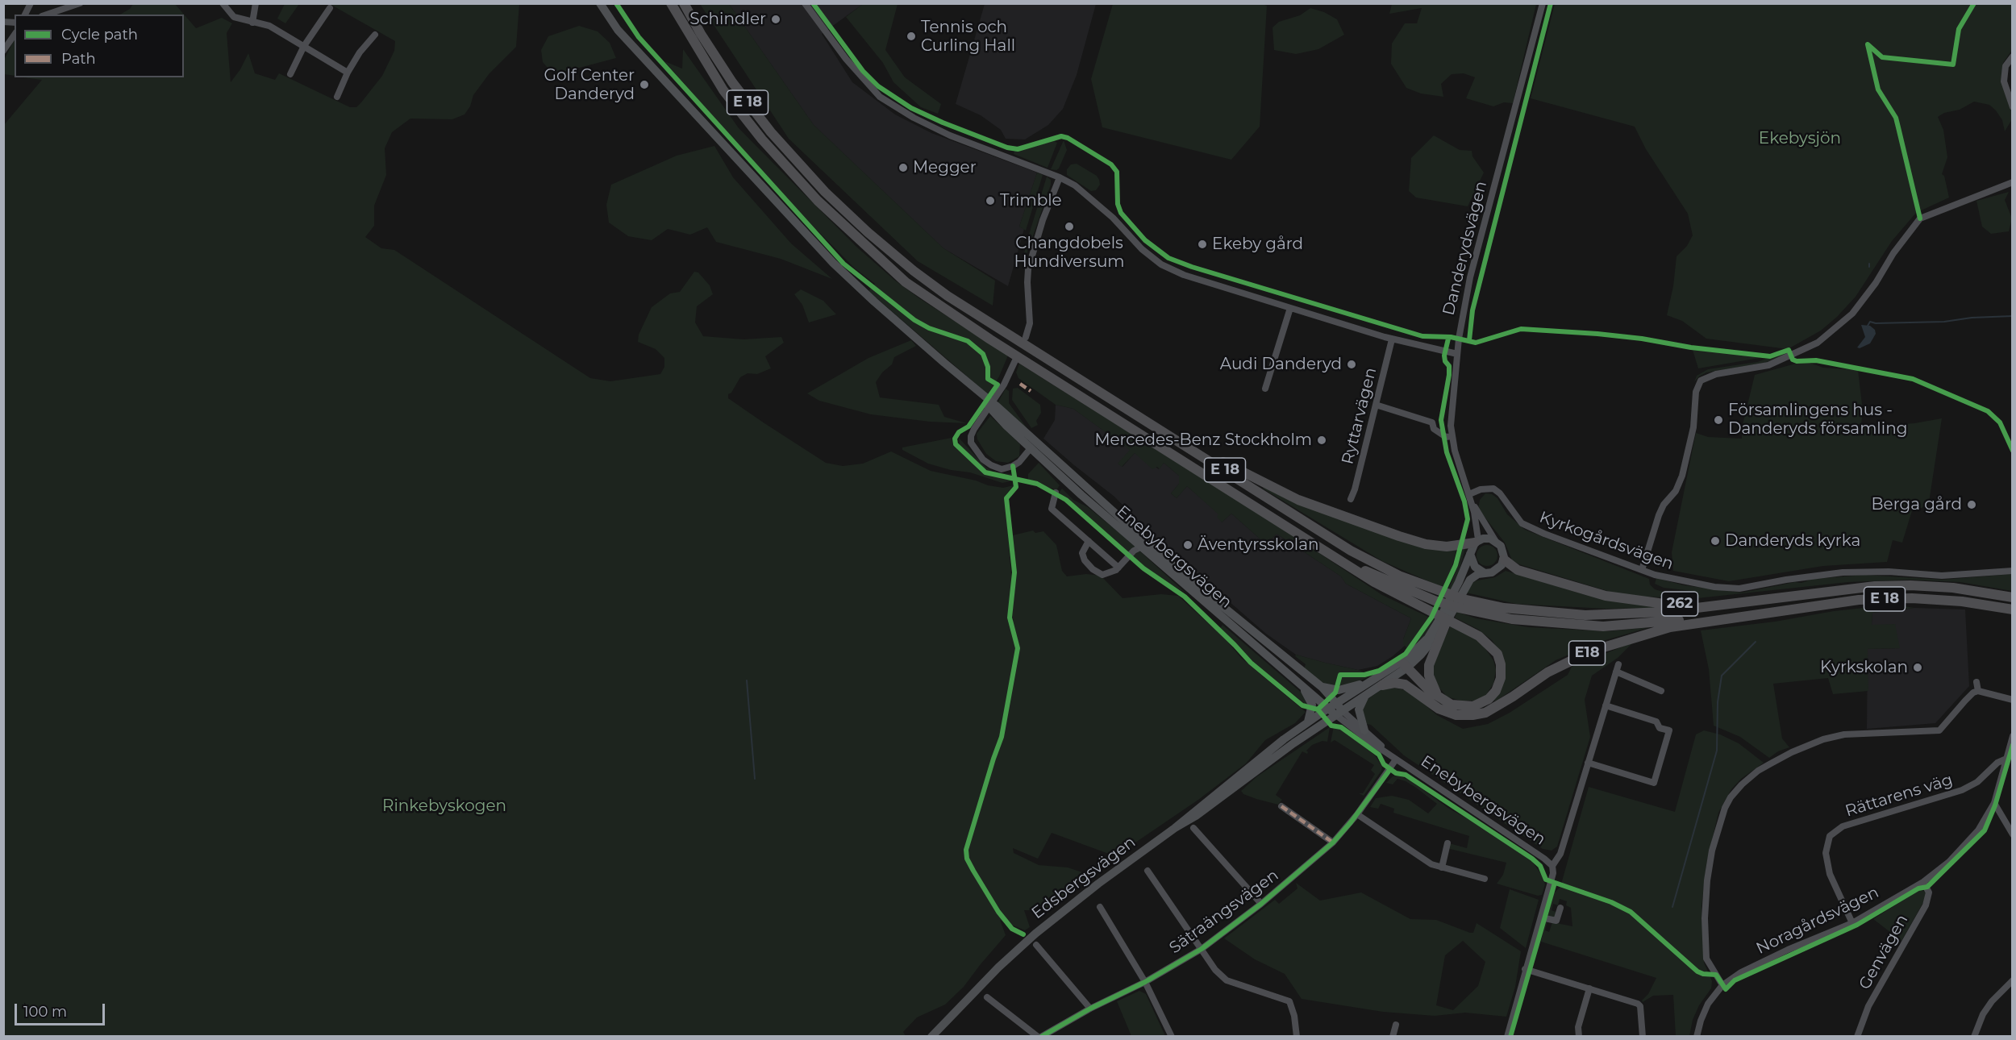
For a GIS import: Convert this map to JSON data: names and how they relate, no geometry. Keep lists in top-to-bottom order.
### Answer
{
  "streets": {
    "highway": ["E 18", "262", "E18"],
    "main road": ["Enebybergsvägen", "Edsbergsvägen"],
    "street": [
      "Danderydsvägen",
      "Ryttarvägen",
      "Kyrkogårdsvägen",
      "Rättarens väg",
      "Sätraängsvägen",
      "Noragårdsvägen",
      "Genvägen"
    ]
  },
  "crossings": [
    ["E 18", "262"],
    ["E 18", "E18"],
    ["Danderydsvägen", "Kyrkogårdsvägen"],
    ["Danderydsvägen", "262"],
    ["Enebybergsvägen", "Edsbergsvägen"],
    ["Enebybergsvägen", "Sätraängsvägen"],
    ["Rättarens väg", "Noragårdsvägen"],
    ["Noragårdsvägen", "Genvägen"]
  ],
  "parks": ["Ekebysjön", "Rinkebyskogen"],
  "places": [
    "Schindler",
    "Tennis och Curling Hall",
    "Golf Center Danderyd",
    "Megger",
    "Trimble",
    "Changdobels Hundiversum",
    "Ekeby gård",
    "Audi Danderyd",
    "Församlingens hus - Danderyds församling",
    "Mercedes-Benz Stockholm",
    "Berga gård",
    "Danderyds kyrka",
    "Äventyrsskolan",
    "Kyrkskolan"
  ],
  "legend": ["Cycle path", "Path"],
  "scale_bar": "100 m"
}
